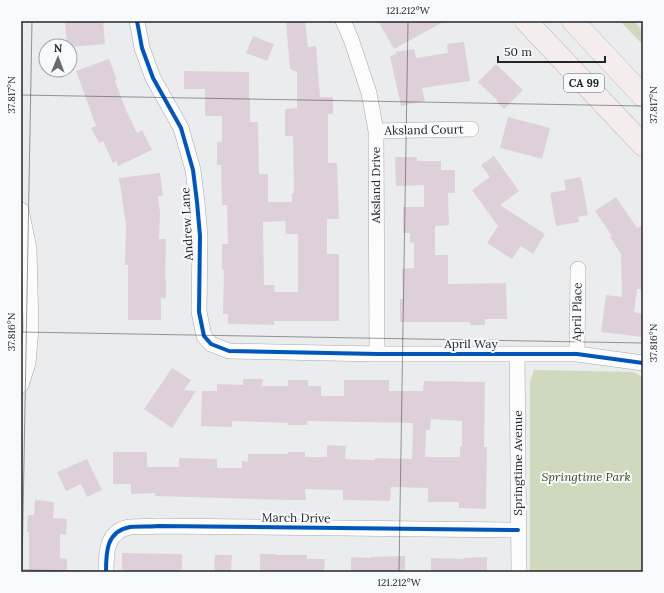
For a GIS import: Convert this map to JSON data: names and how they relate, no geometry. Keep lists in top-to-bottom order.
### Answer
{
  "streets": {
    "highway": ["CA 99"],
    "street": [
      "Aksland Court",
      "Aksland Drive",
      "Andrew Lane",
      "April Place",
      "April Way",
      "Springtime Avenue",
      "March Drive"
    ]
  },
  "crossings": [
    ["Aksland Court", "Aksland Drive"],
    ["Aksland Drive", "April Way"],
    ["Andrew Lane", "April Way"],
    ["April Place", "April Way"],
    ["April Way", "Springtime Avenue"],
    ["Springtime Avenue", "March Drive"]
  ],
  "parks": ["Springtime Park"],
  "scale_bar": "50 m",
  "north": "top",
  "coordinates": ["121.212°W", "37.817°N", "37.816°N"]
}
